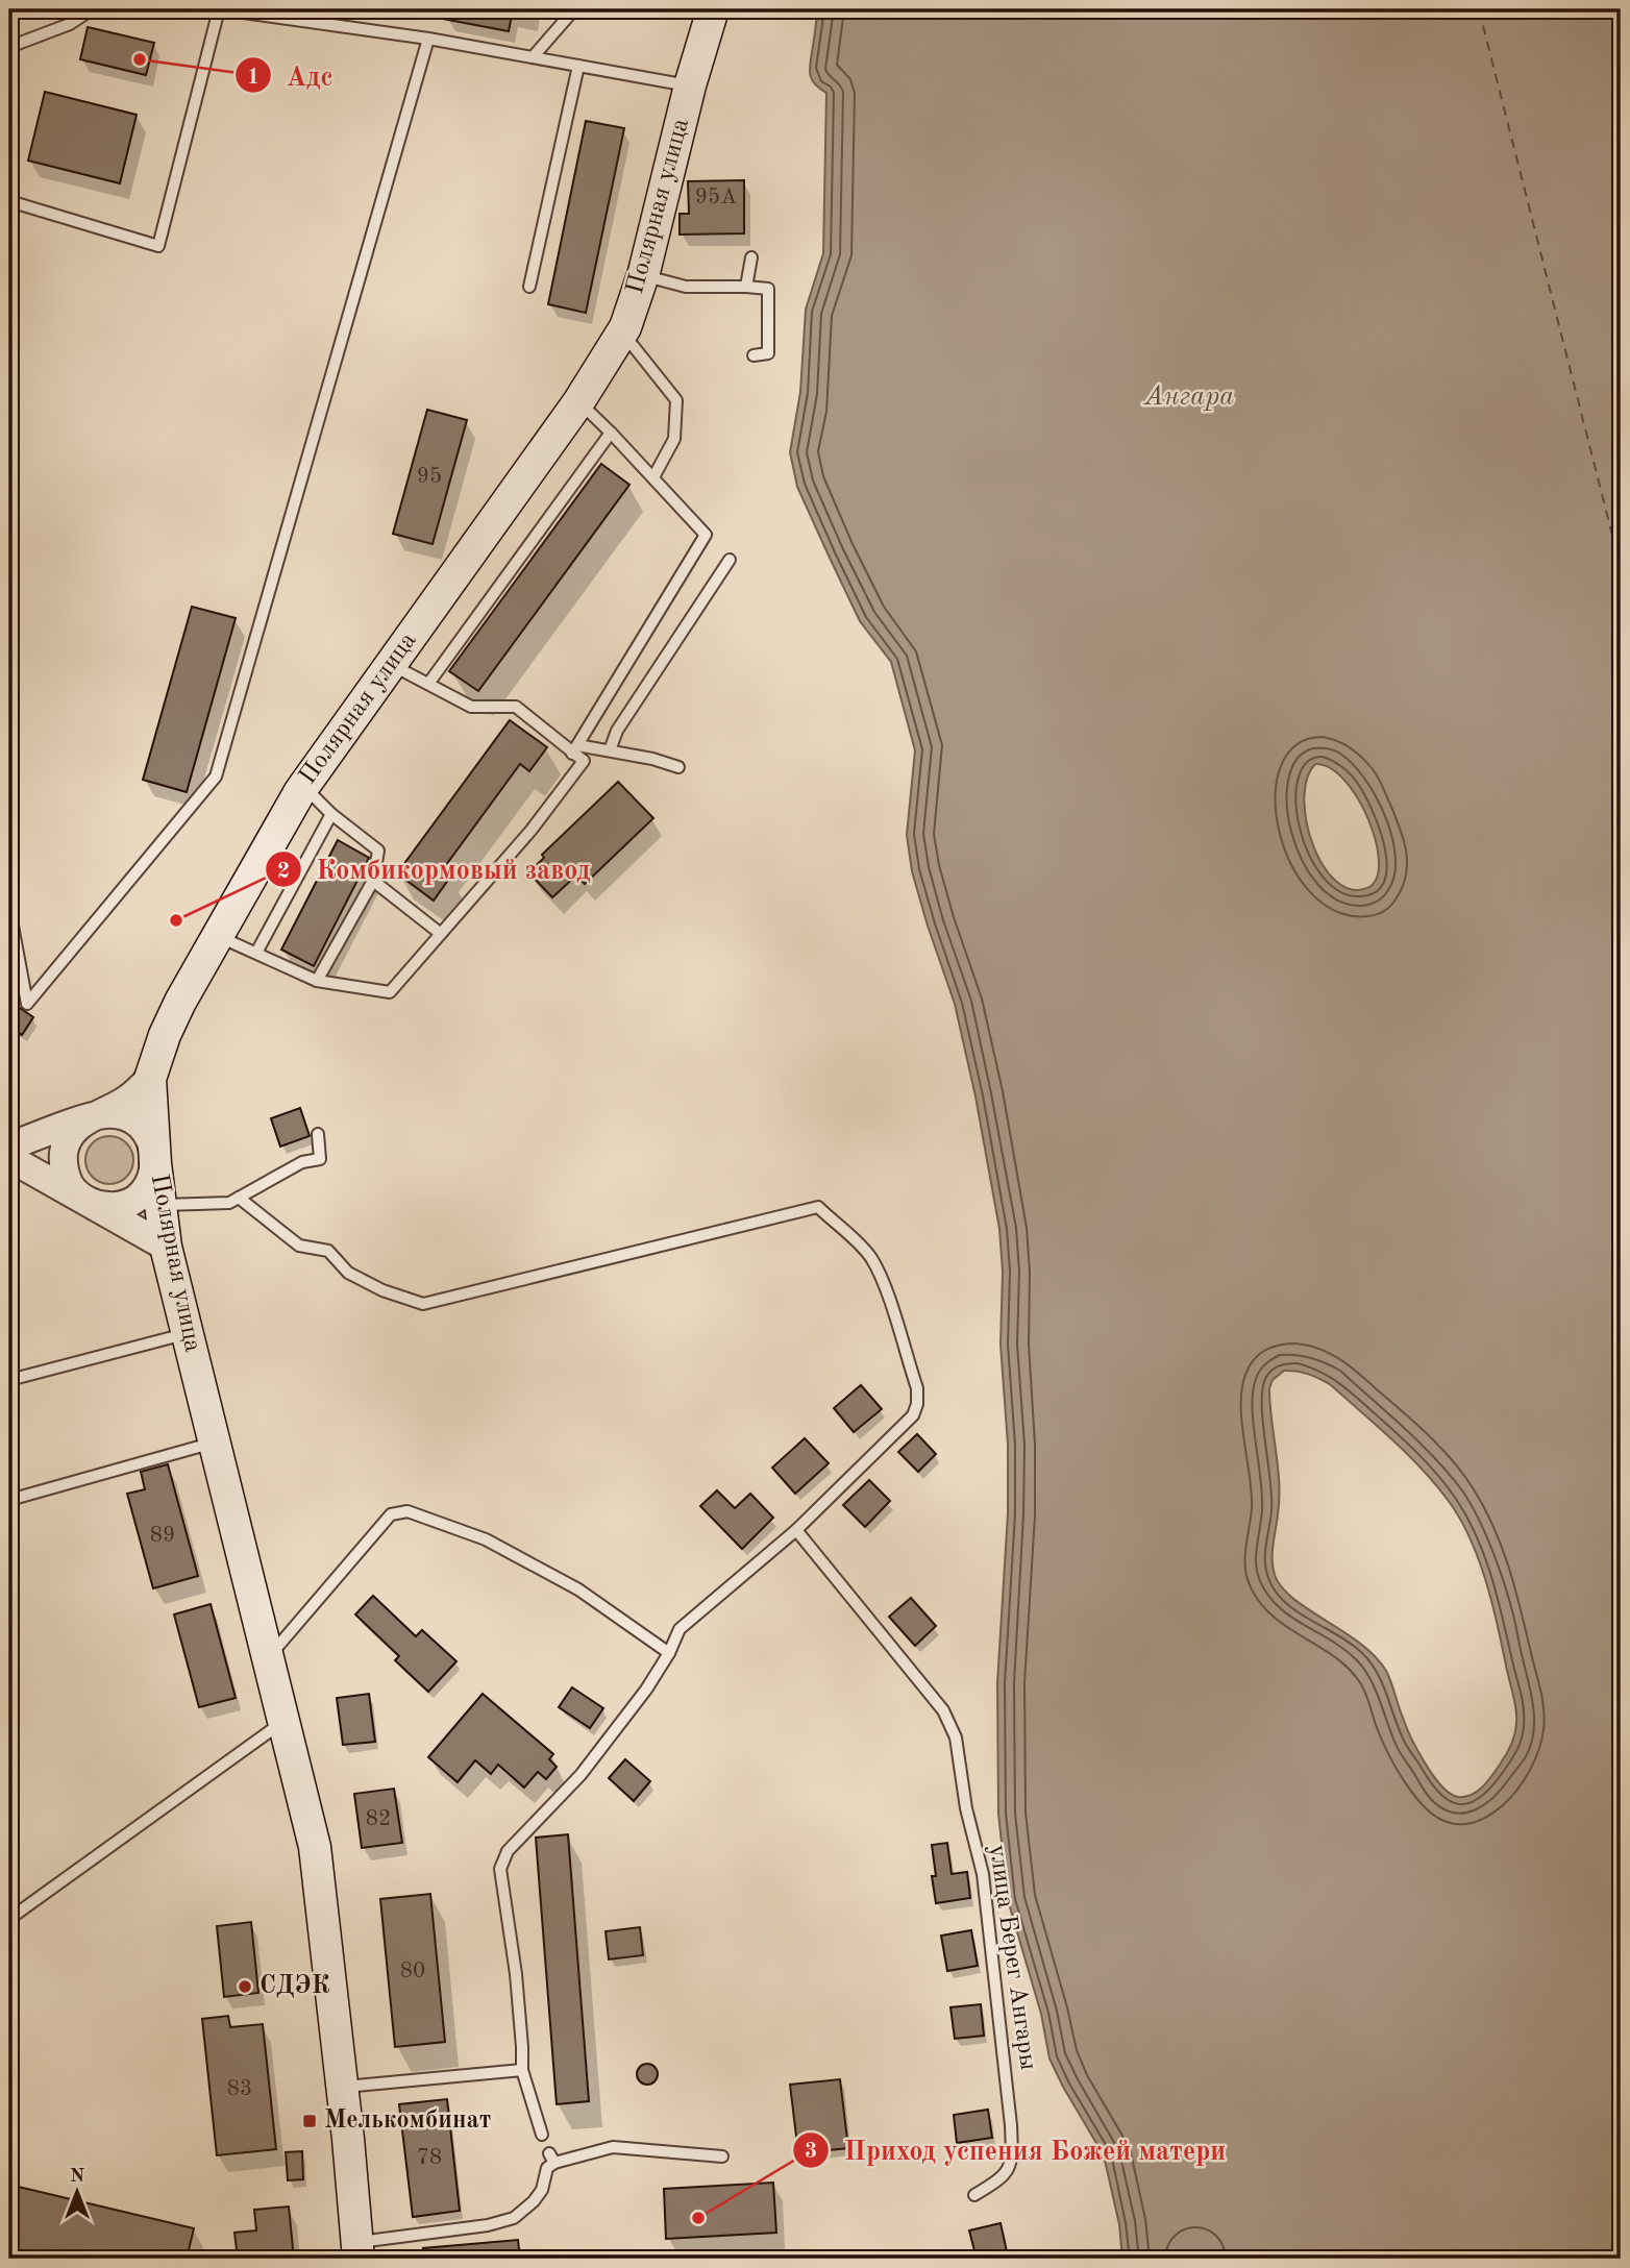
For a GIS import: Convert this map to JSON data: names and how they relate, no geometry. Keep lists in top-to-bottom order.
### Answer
{
  "streets": {
    "main road": ["Полярная улица"],
    "lane": ["улица Берег Ангары"]
  },
  "water": ["Ангара"],
  "places": {
    "other": [
      "Адс",
      "Комбикормовый завод",
      "СДЭК",
      "Приход успения Божей матери"
    ],
    "transit": ["Мелькомбинат"]
  },
  "house_numbers": [
    "95А",
    "95",
    "89",
    "82",
    "80",
    "83",
    "78"
  ],
  "north": "top"
}
